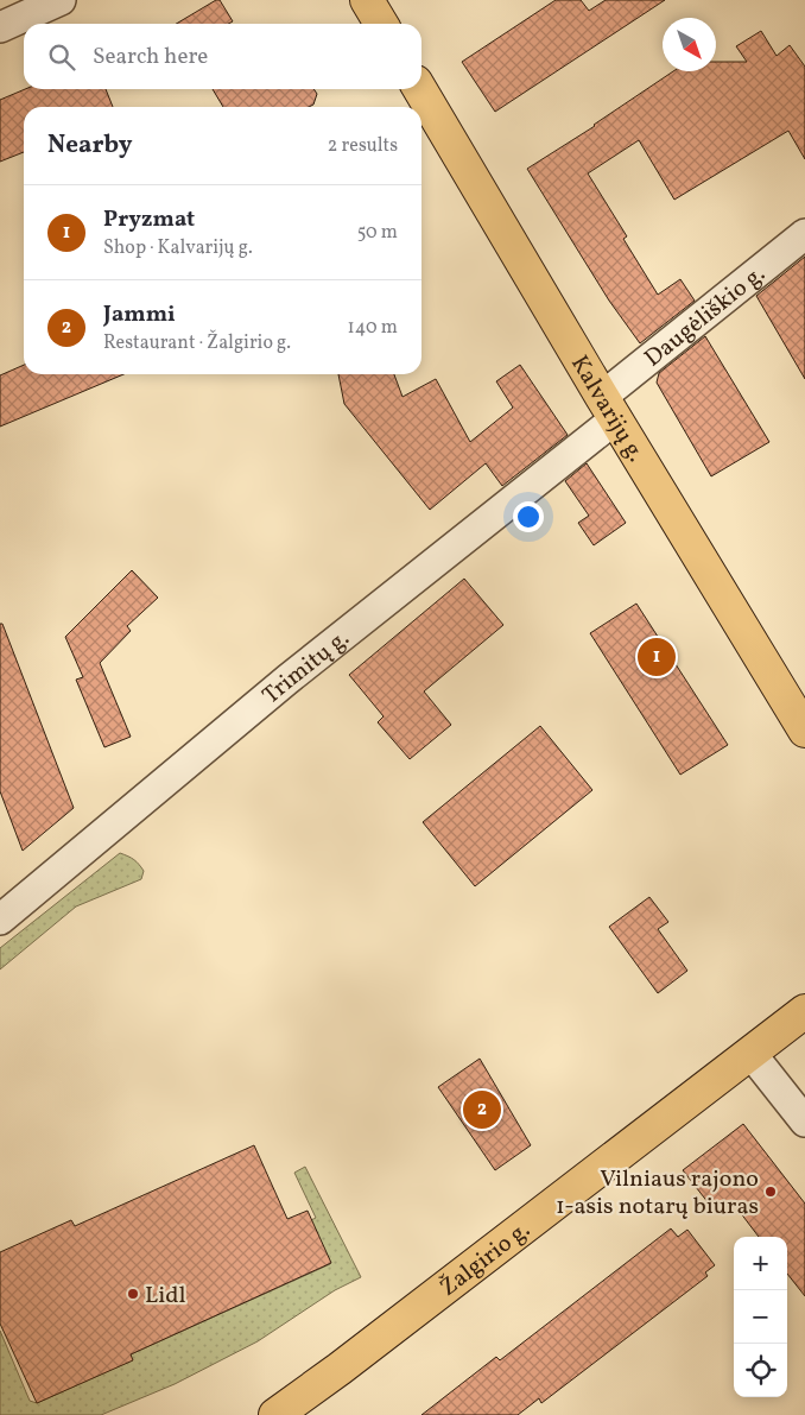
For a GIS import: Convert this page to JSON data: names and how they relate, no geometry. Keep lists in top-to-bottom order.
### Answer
{
  "streets": {
    "main road": ["Kalvarijų g.", "Žalgirio g."],
    "street": ["Daugėliškio g.", "Trimitų g."]
  },
  "crossings": [
    ["Daugėliškio g.", "Kalvarijų g."],
    ["Daugėliškio g.", "Trimitų g."],
    ["Kalvarijų g.", "Trimitų g."]
  ],
  "places": ["Vilniaus rajono 1-asis notarų biuras", "Lidl"],
  "north": "bottom right",
  "page": {
    "search": "Search here",
    "heading": ["Nearby", "2 results"],
    "list": [
      {
        "mark": "1",
        "name": "Pryzmat",
        "note": "Shop · Kalvarijų g.",
        "value": "50 m"
      },
      {
        "mark": "2",
        "name": "Jammi",
        "note": "Restaurant · Žalgirio g.",
        "value": "140 m"
      }
    ],
    "pins": ["1", "2"],
    "map_buttons": ["+", "−"]
  }
}
